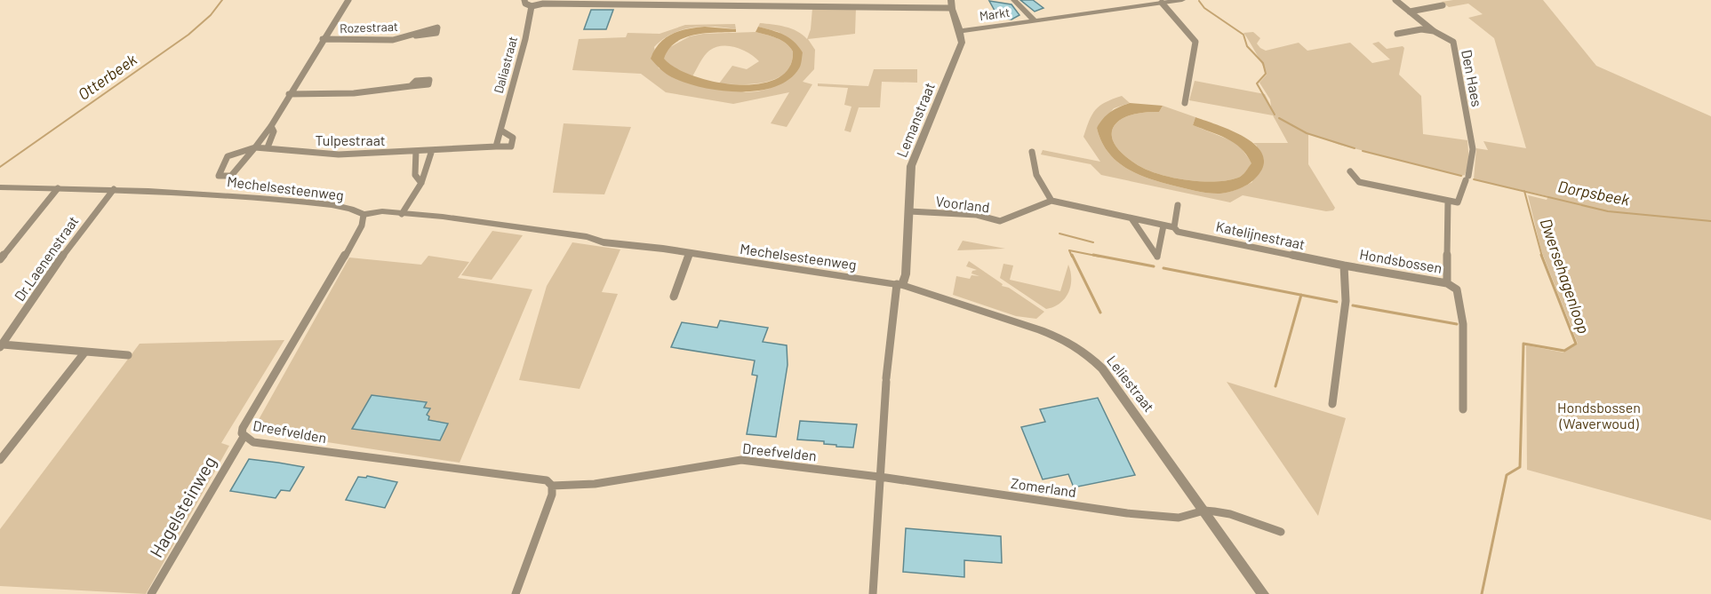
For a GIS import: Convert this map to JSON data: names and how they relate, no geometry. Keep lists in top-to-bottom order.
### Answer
{
  "streets": {
    "street": [
      "Markt",
      "Rozestraat",
      "Daliastraat",
      "Den Haes",
      "Lemanstraat",
      "Tulpestraat",
      "Mechelsesteenweg",
      "Voorland",
      "Katelijnestraat",
      "Dr.Laenenstraat",
      "Hondsbossen",
      "Leliestraat",
      "Dreefvelden",
      "Zomerland",
      "Hagelsteinweg"
    ]
  },
  "crossings": [
    ["Markt", "Lemanstraat"],
    ["Rozestraat", "Tulpestraat"],
    ["Den Haes", "Hondsbossen"],
    ["Lemanstraat", "Mechelsesteenweg"],
    ["Lemanstraat", "Voorland"],
    ["Lemanstraat", "Leliestraat"],
    ["Mechelsesteenweg", "Dr.Laenenstraat"],
    ["Mechelsesteenweg", "Leliestraat"],
    ["Mechelsesteenweg", "Dreefvelden"],
    ["Voorland", "Katelijnestraat"],
    ["Katelijnestraat", "Hondsbossen"],
    ["Leliestraat", "Zomerland"],
    ["Dreefvelden", "Zomerland"],
    ["Dreefvelden", "Hagelsteinweg"]
  ],
  "water": ["Otterbeek", "Dorpsbeek", "Dwersehagenloop"],
  "parks": ["Hondsbossen (Waverwoud)"]
}
